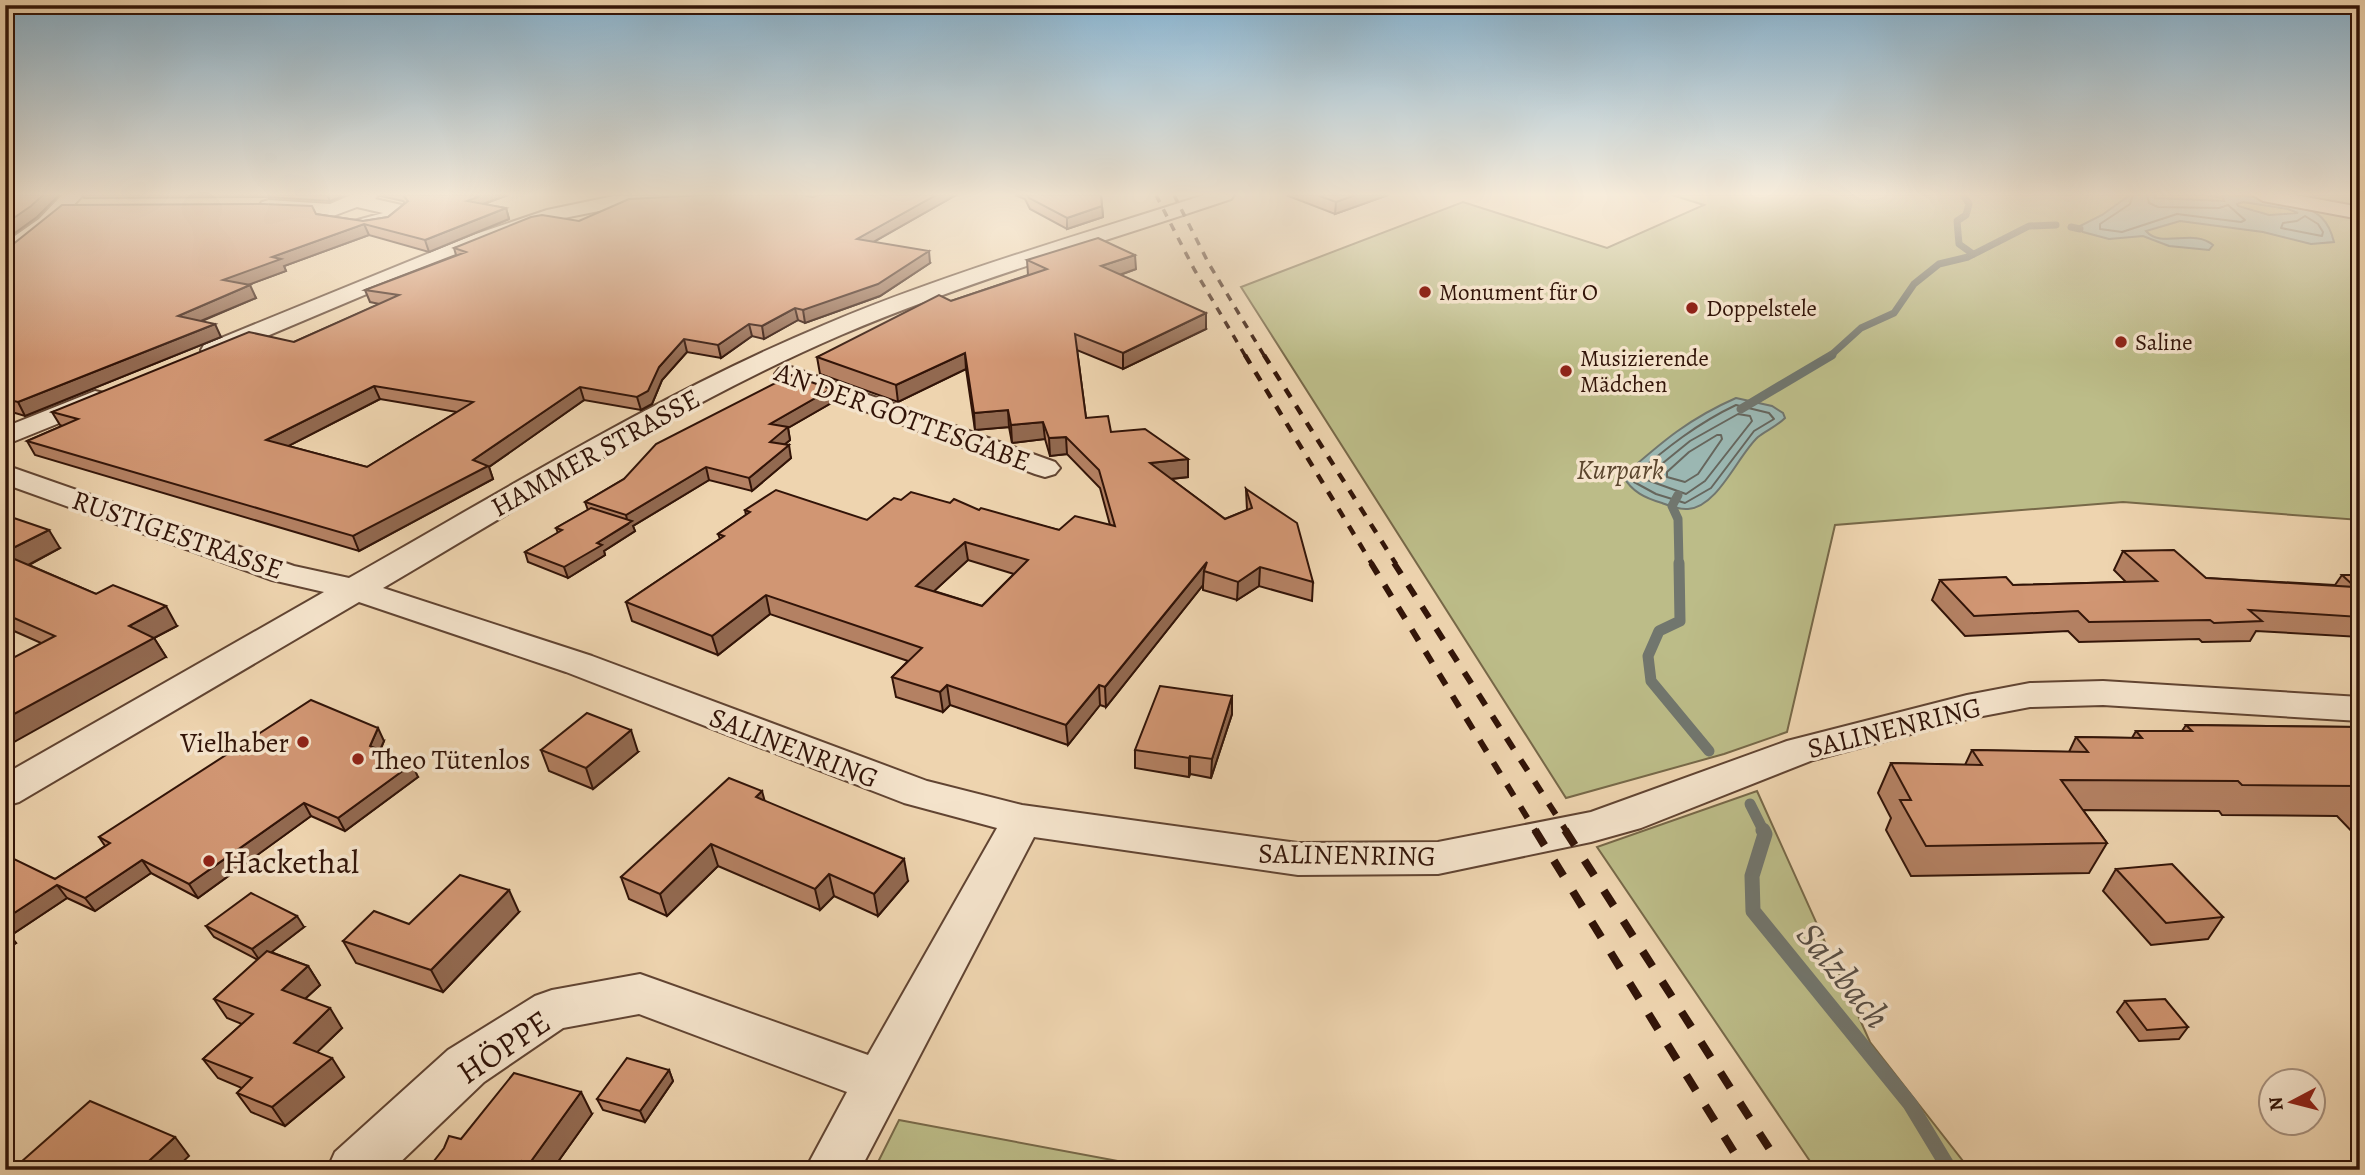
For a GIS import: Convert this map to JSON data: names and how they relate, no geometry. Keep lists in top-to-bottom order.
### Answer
{
  "streets": {
    "street": [
      "AN DER GOTTESGABE",
      "HAMMER STRASSE",
      "RUSTIGESTRASSE",
      "SALINENRING",
      "HÖPPE"
    ]
  },
  "crossings": [
    ["AN DER GOTTESGABE", "HAMMER STRASSE"],
    ["HAMMER STRASSE", "RUSTIGESTRASSE"],
    ["HAMMER STRASSE", "SALINENRING"],
    ["RUSTIGESTRASSE", "SALINENRING"]
  ],
  "water": ["Salzbach"],
  "parks": ["Kurpark"],
  "places": [
    "Monument für O",
    "Doppelstele",
    "Saline",
    "Musizierende Mädchen",
    "Vielhaber",
    "Theo Tütenlos",
    "Hackethal"
  ],
  "north": "left"
}
